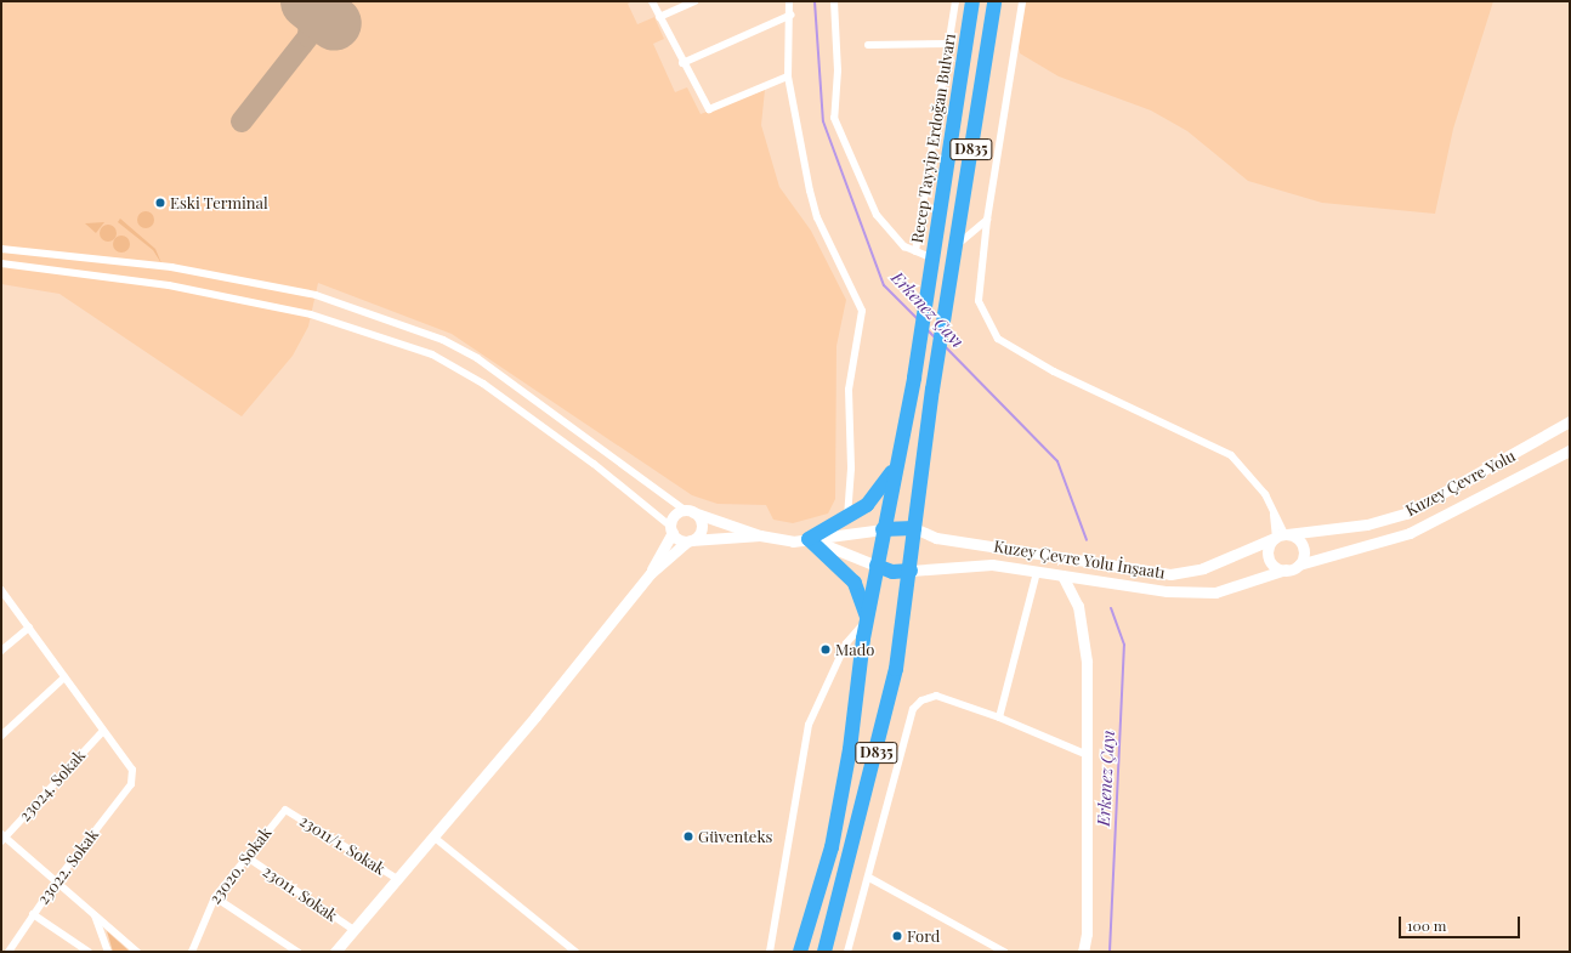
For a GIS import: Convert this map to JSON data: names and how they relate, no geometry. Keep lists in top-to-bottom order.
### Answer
{
  "streets": {
    "highway": ["Recep Tayyip Erdoğan Bulvarı", "D835"],
    "main road": ["Kuzey Çevre Yolu", "Kuzey Çevre Yolu İnşaatı"],
    "street": [
      "23024. Sokak",
      "23011/1. Sokak",
      "23020. Sokak",
      "23022. Sokak",
      "23011. Sokak"
    ]
  },
  "crossings": [
    ["Recep Tayyip Erdoğan Bulvarı", "D835"],
    ["D835", "Kuzey Çevre Yolu İnşaatı"],
    ["Kuzey Çevre Yolu", "Kuzey Çevre Yolu İnşaatı"],
    ["23024. Sokak", "23022. Sokak"],
    ["23011/1. Sokak", "23020. Sokak"],
    ["23020. Sokak", "23011. Sokak"]
  ],
  "water": ["Erkenez Çayı"],
  "places": [
    "Eski Terminal",
    "Mado",
    "Güventeks",
    "Ford"
  ],
  "scale_bar": "100 m"
}
